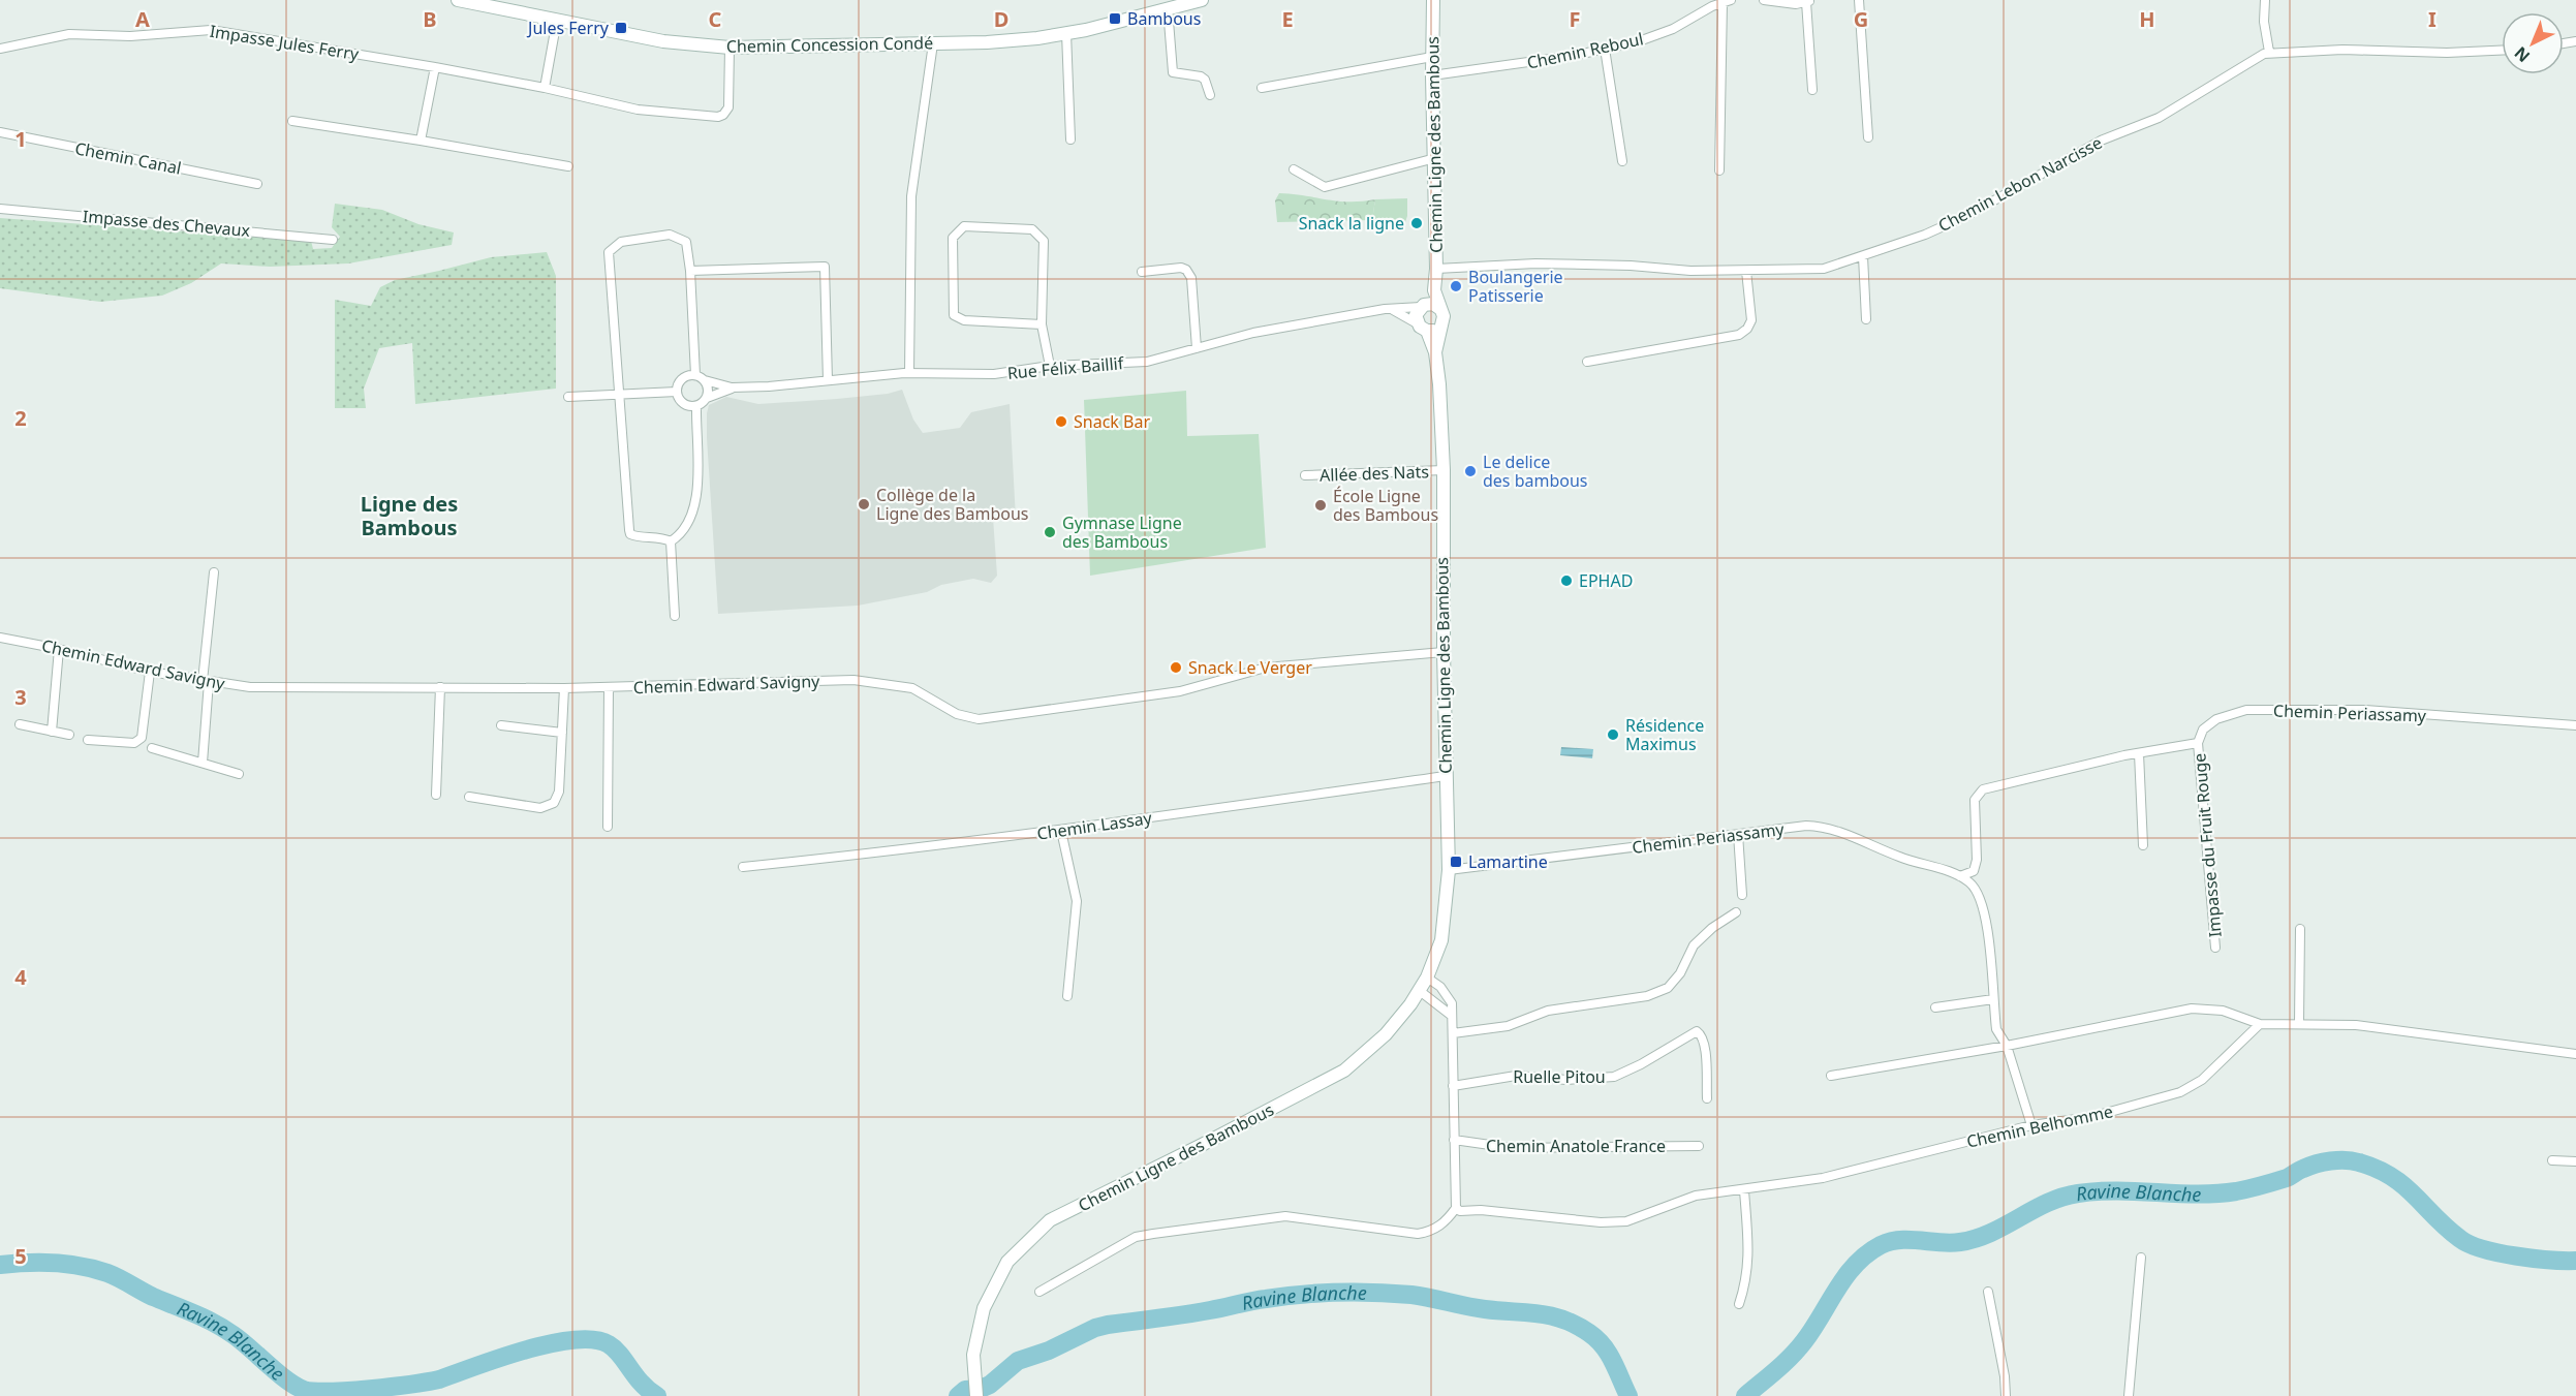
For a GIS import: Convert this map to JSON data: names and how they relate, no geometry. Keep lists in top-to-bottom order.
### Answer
{
  "streets": {
    "main road": ["Chemin Concession Condé", "Chemin Ligne des Bambous"],
    "street": [
      "Impasse Jules Ferry",
      "Chemin Reboul",
      "Chemin Canal",
      "Chemin Lebon Narcisse",
      "Impasse des Chevaux",
      "Rue Félix Baillif",
      "Allée des Nats",
      "Chemin Edward Savigny",
      "Chemin Periassamy",
      "Chemin Lassay",
      "Impasse du Fruit Rouge",
      "Ruelle Pitou",
      "Chemin Belhomme",
      "Chemin Anatole France"
    ]
  },
  "crossings": [
    ["Impasse Jules Ferry", "Chemin Concession Condé"],
    ["Chemin Reboul", "Chemin Ligne des Bambous"],
    ["Chemin Ligne des Bambous", "Chemin Lebon Narcisse"],
    ["Chemin Ligne des Bambous", "Rue Félix Baillif"],
    ["Chemin Ligne des Bambous", "Allée des Nats"],
    ["Chemin Ligne des Bambous", "Chemin Edward Savigny"],
    ["Chemin Ligne des Bambous", "Chemin Periassamy"],
    ["Chemin Ligne des Bambous", "Chemin Lassay"],
    ["Chemin Periassamy", "Impasse du Fruit Rouge"]
  ],
  "districts": ["Ligne des Bambous"],
  "water": ["Ravine Blanche"],
  "places": {
    "transit": ["Bambous", "Jules Ferry", "Lamartine"],
    "other": [
      "Snack la ligne",
      "Boulangerie Patisserie",
      "Snack Bar",
      "Le delice des bambous",
      "Collège de la Ligne des Bambous",
      "École Ligne des Bambous",
      "Gymnase Ligne des Bambous",
      "EPHAD",
      "Snack Le Verger",
      "Résidence Maximus"
    ]
  },
  "north": "bottom left",
  "grid": {
    "columns": [
      "A",
      "B",
      "C",
      "D",
      "E",
      "F",
      "G",
      "H",
      "I"
    ],
    "rows": [
      "1",
      "2",
      "3",
      "4",
      "5"
    ]
  }
}
